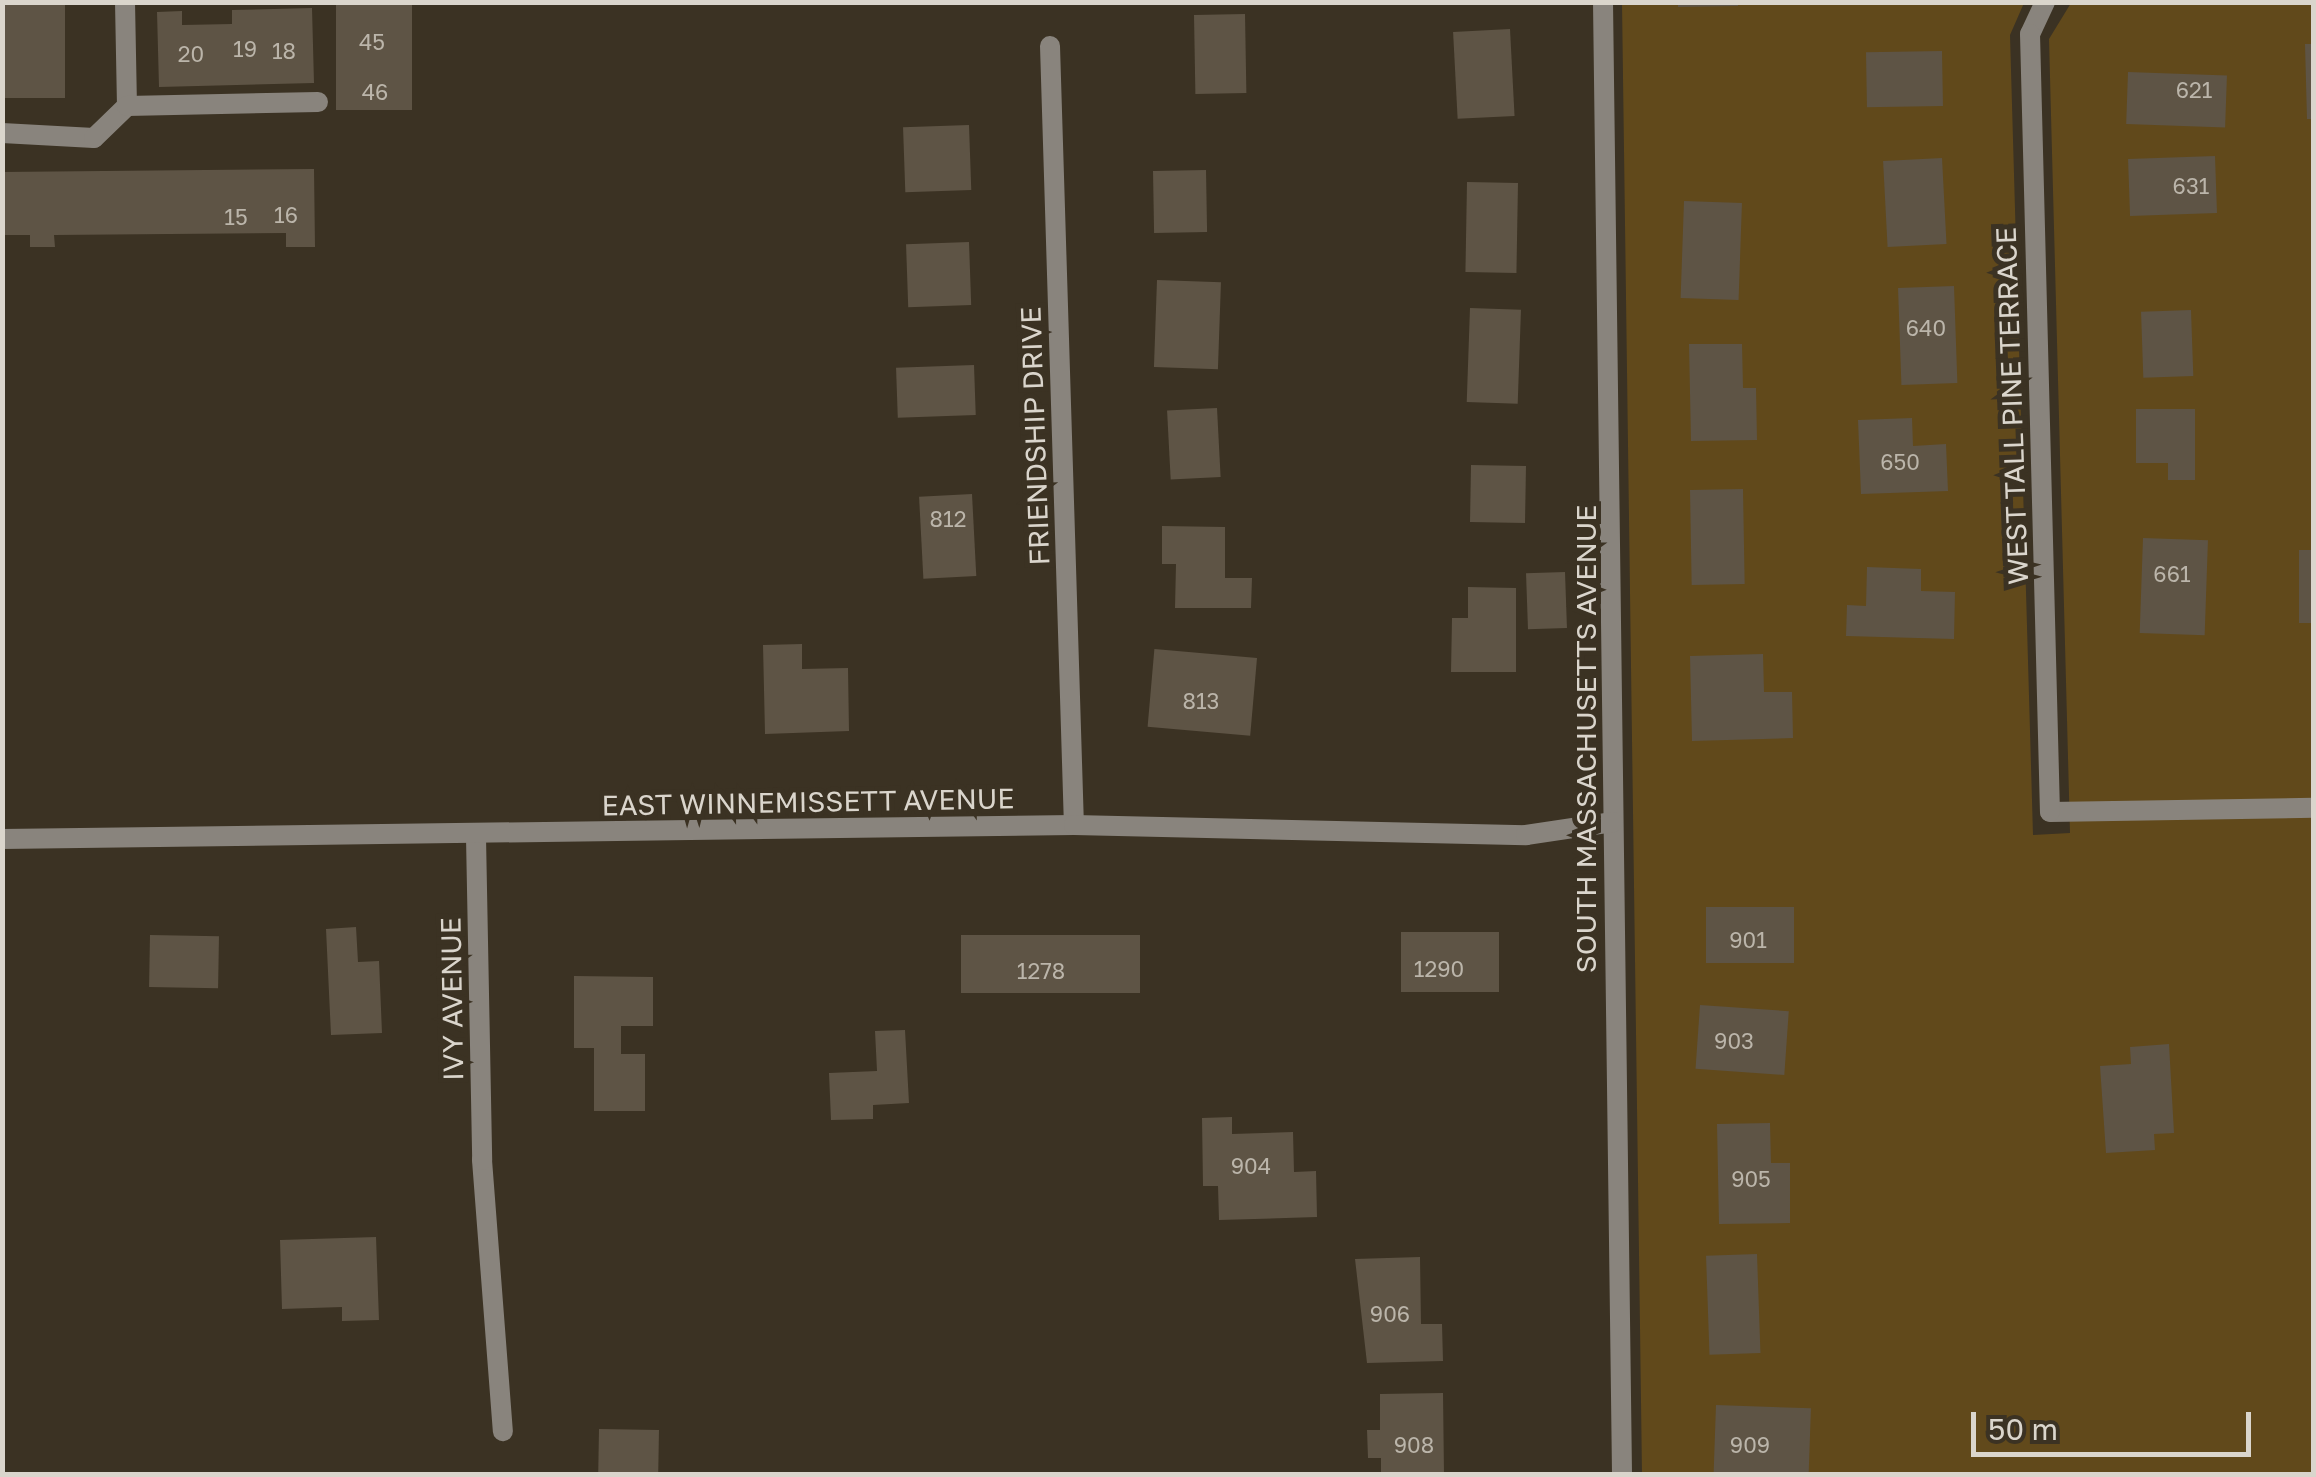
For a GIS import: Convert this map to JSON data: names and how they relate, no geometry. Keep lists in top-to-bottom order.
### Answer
{
  "streets": {
    "street": [
      "WEST TALL PINE TERRACE",
      "FRIENDSHIP DRIVE",
      "SOUTH MASSACHUSETTS AVENUE",
      "EAST WINNEMISSETT AVENUE",
      "IVY AVENUE"
    ]
  },
  "crossings": [
    ["FRIENDSHIP DRIVE", "EAST WINNEMISSETT AVENUE"],
    ["SOUTH MASSACHUSETTS AVENUE", "EAST WINNEMISSETT AVENUE"],
    ["EAST WINNEMISSETT AVENUE", "IVY AVENUE"]
  ],
  "house_numbers": [
    "45",
    "19",
    "18",
    "20",
    "621",
    "46",
    "631",
    "16",
    "15",
    "640",
    "650",
    "812",
    "661",
    "813",
    "901",
    "1290",
    "1278",
    "903",
    "904",
    "905",
    "906",
    "908",
    "909"
  ],
  "scale_bar": "50 m"
}
